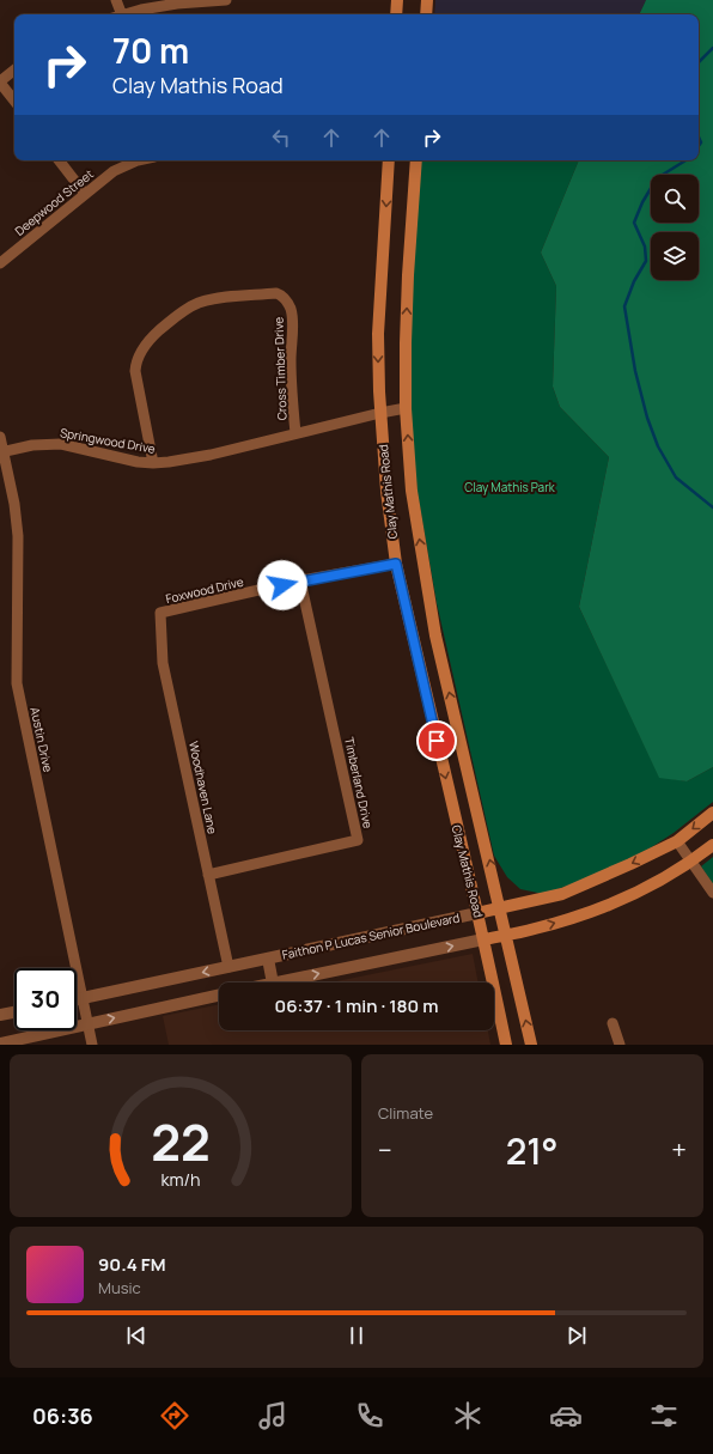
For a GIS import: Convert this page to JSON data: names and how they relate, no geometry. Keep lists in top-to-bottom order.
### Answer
{
  "streets": {
    "main road": ["Clay Mathis Road", "Faithon P Lucas Senior Boulevard"],
    "street": [
      "Deepwood Street",
      "Cross Timber Drive",
      "Springwood Drive",
      "Foxwood Drive",
      "Austin Drive",
      "Timberland Drive",
      "Woodhaven Lane"
    ]
  },
  "crossings": [
    ["Cross Timber Drive", "Springwood Drive"],
    ["Springwood Drive", "Clay Mathis Road"],
    ["Springwood Drive", "Austin Drive"],
    ["Clay Mathis Road", "Foxwood Drive"],
    ["Clay Mathis Road", "Faithon P Lucas Senior Boulevard"],
    ["Foxwood Drive", "Timberland Drive"],
    ["Foxwood Drive", "Woodhaven Lane"],
    ["Austin Drive", "Faithon P Lucas Senior Boulevard"],
    ["Timberland Drive", "Woodhaven Lane"],
    ["Woodhaven Lane", "Faithon P Lucas Senior Boulevard"]
  ],
  "parks": ["Clay Mathis Park"],
  "page": {
    "turn": ["70 m", "Clay Mathis Road"],
    "limit": "30",
    "trip": "06:37 · 1 min · 180 m",
    "tile": "Climate",
    "heat": ["−", "21°", "+"],
    "song": ["90.4 FM", "Music"],
    "tabs": "06:36",
    "gauge": ["22", "km/h"]
  }
}
